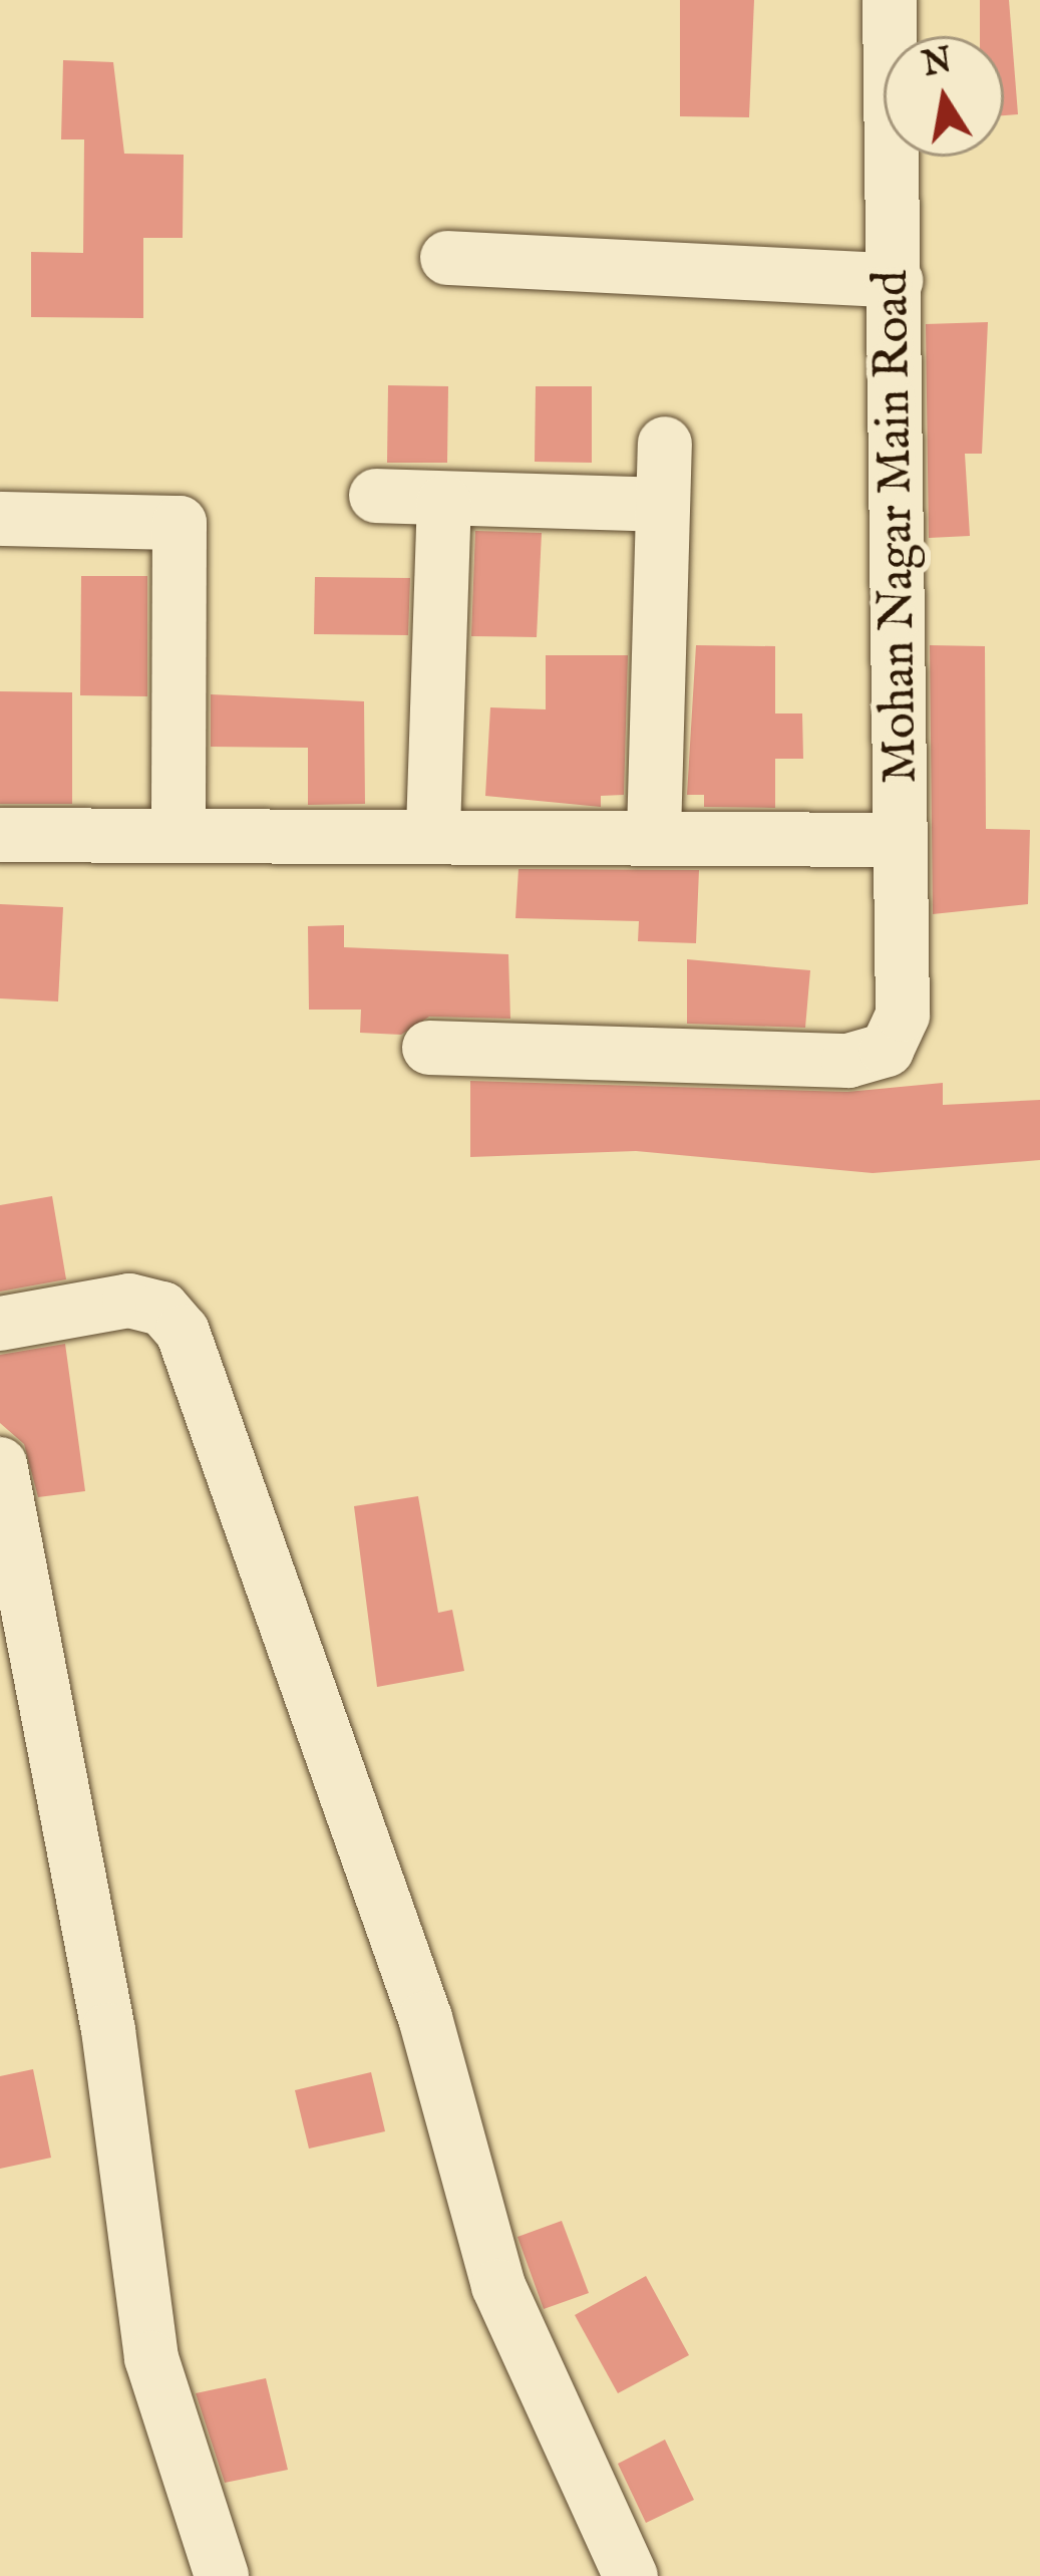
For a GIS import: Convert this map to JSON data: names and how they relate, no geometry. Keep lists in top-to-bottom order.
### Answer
{
  "streets": {
    "street": ["Mohan Nagar Main Road"]
  },
  "north": "top"
}
